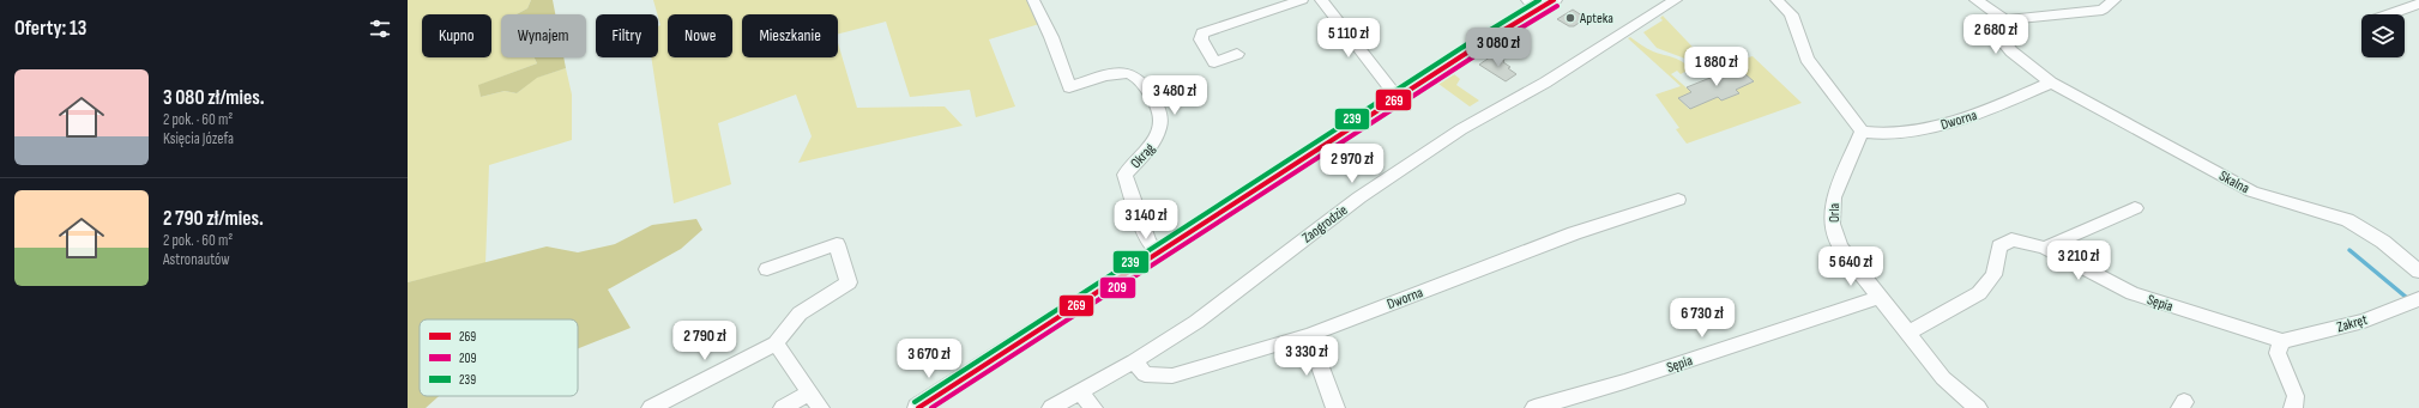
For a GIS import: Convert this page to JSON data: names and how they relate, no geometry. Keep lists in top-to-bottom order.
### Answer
{
  "streets": {
    "street": [
      "Dworna",
      "Okrąg",
      "Skalna",
      "Orla",
      "Zaogrodzie",
      "Sępia",
      "Zakręt"
    ]
  },
  "crossings": [
    ["Dworna", "Skalna"],
    ["Dworna", "Orla"],
    ["Dworna", "Zaogrodzie"],
    ["Orla", "Sępia"],
    ["Sępia", "Zakręt"]
  ],
  "places": ["Apteka"],
  "lines": ["transit line 269", "transit line 239", "transit line 209"],
  "legend": ["269", "209", "239"],
  "page": {
    "heading": "Oferty: 13",
    "price": [
      "2 680 zł",
      "5 110 zł",
      "3 080 zł",
      "1 880 zł",
      "3 480 zł",
      "2 970 zł",
      "3 140 zł",
      "3 210 zł",
      "5 640 zł",
      "6 730 zł",
      "2 790 zł",
      "3 330 zł",
      "3 670 zł"
    ],
    "chip": [
      "Kupno",
      "Wynajem",
      "Filtry",
      "Nowe",
      "Mieszkanie"
    ],
    "list": [
      {
        "name": "3 080 zł/mies.",
        "note": "2 pok. · 60 m² · Księcia Józefa"
      },
      {
        "name": "2 790 zł/mies.",
        "note": "2 pok. · 60 m² · Astronautów"
      }
    ]
  }
}
